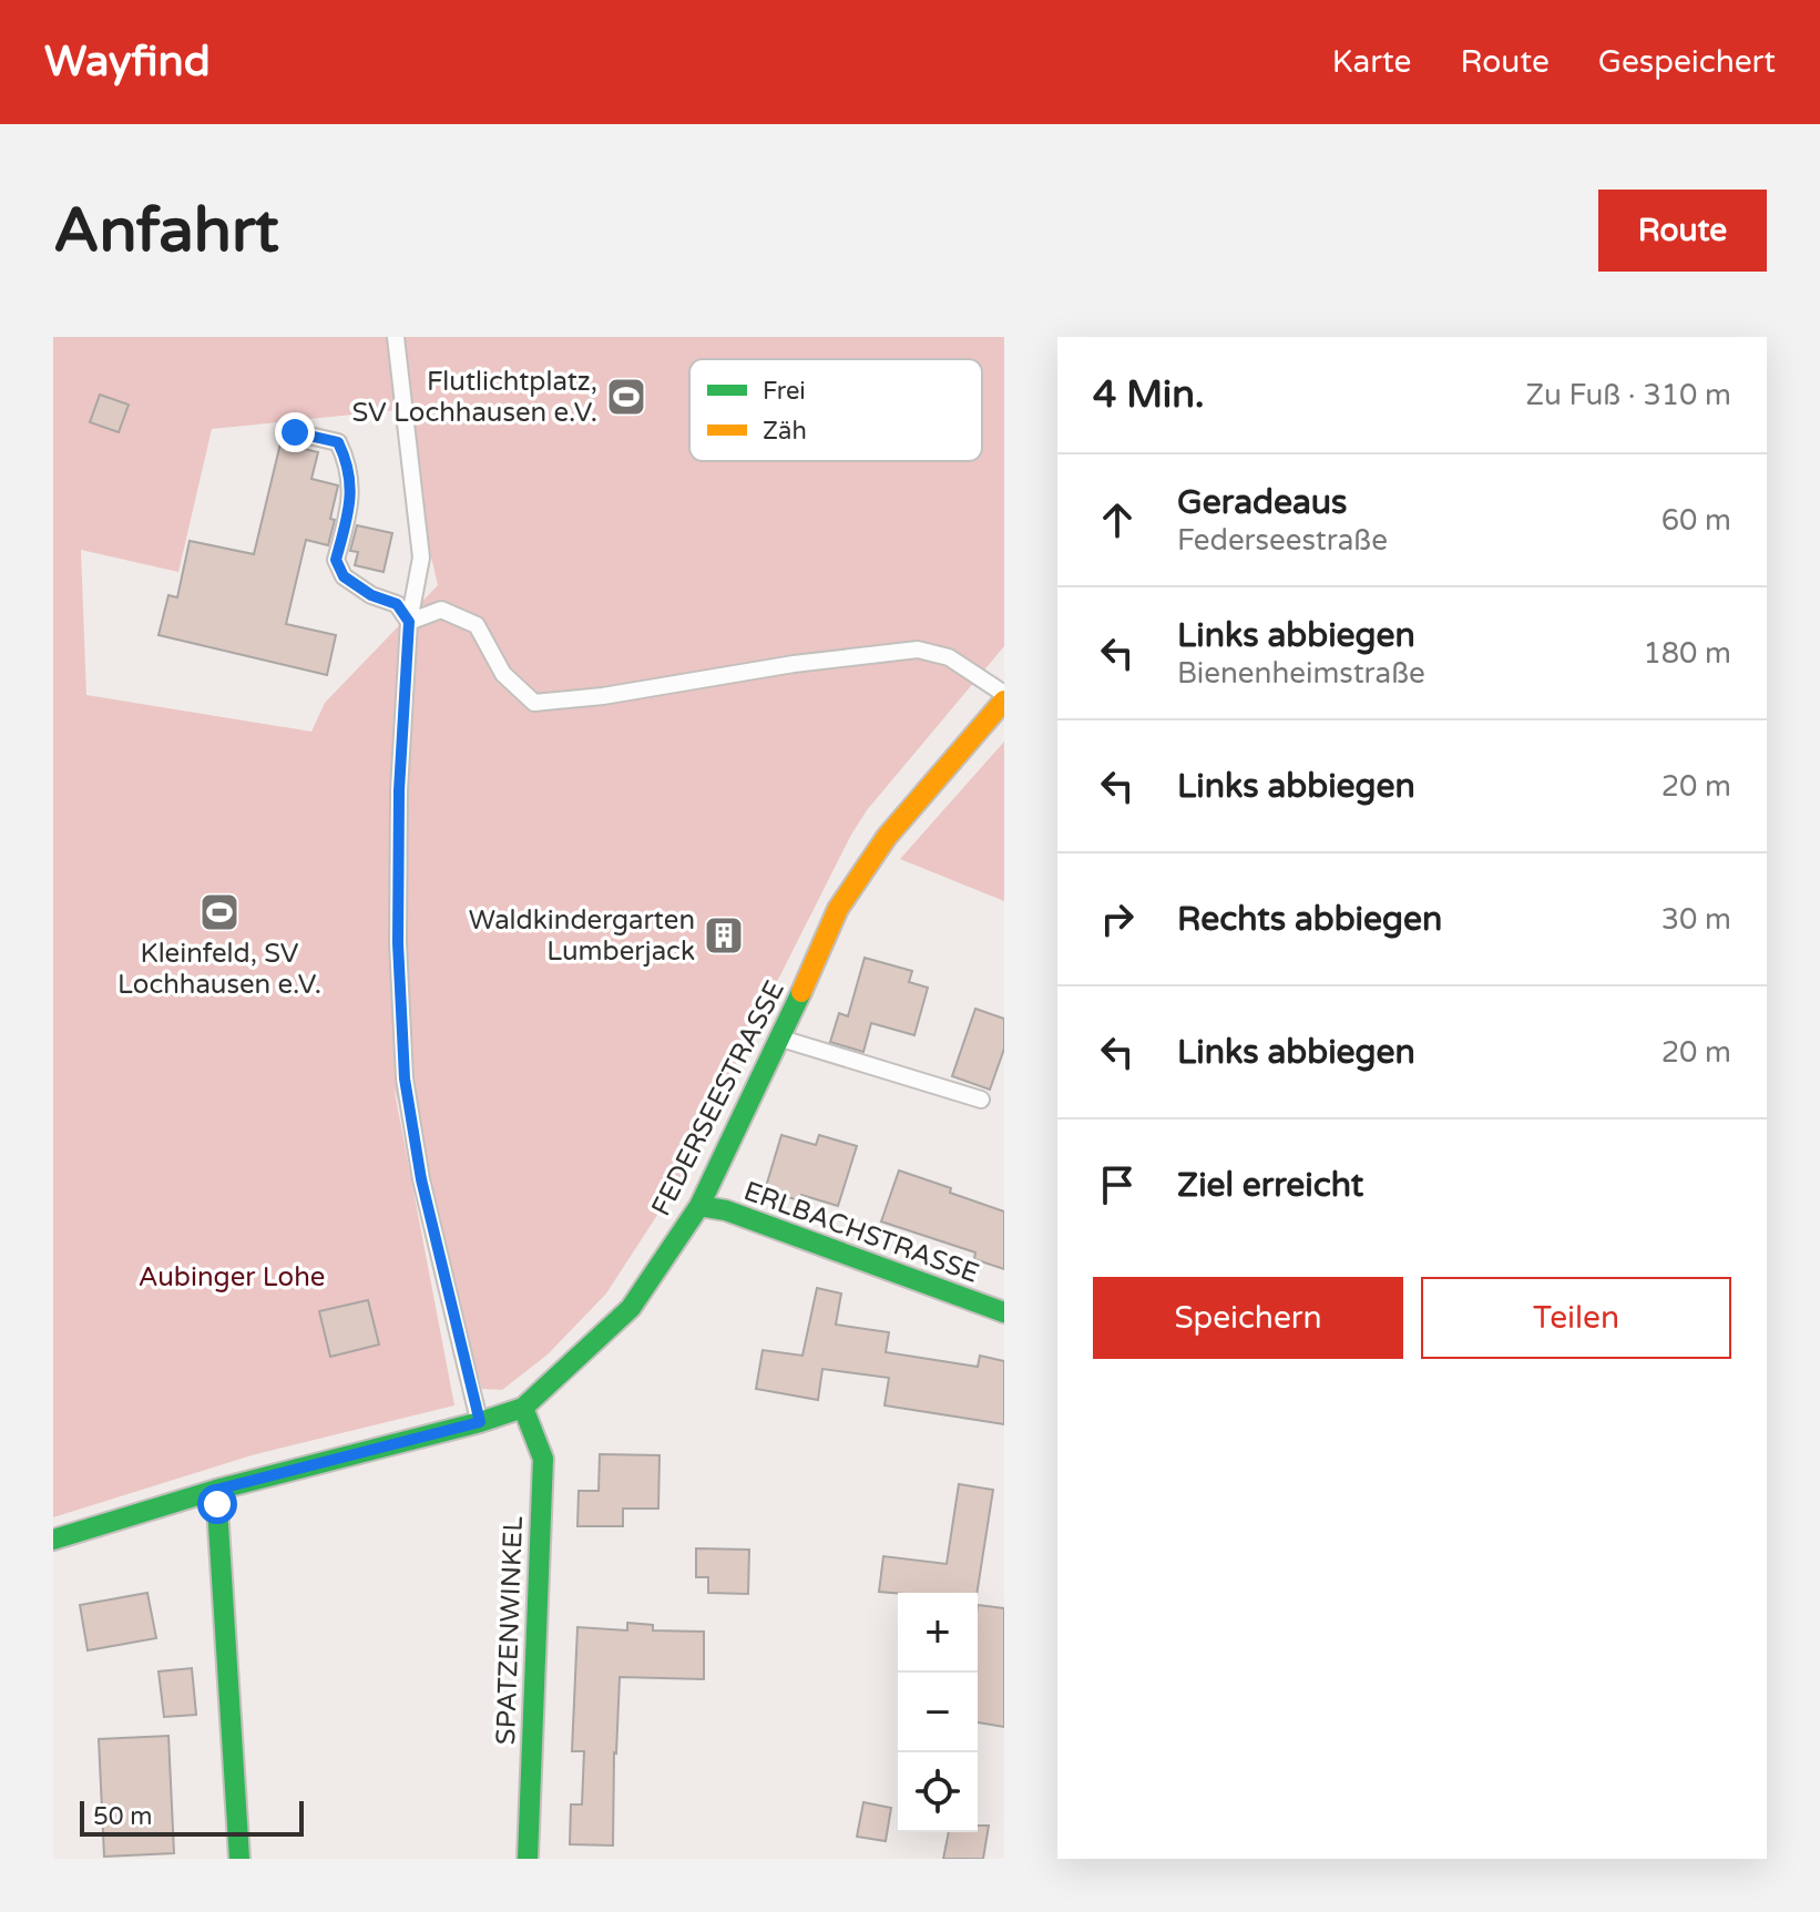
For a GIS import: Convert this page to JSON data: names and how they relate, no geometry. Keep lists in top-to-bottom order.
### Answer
{
  "streets": {
    "street": ["FEDERSEESTRASSE", "ERLBACHSTRASSE", "SPATZENWINKEL"]
  },
  "crossings": [
    ["FEDERSEESTRASSE", "ERLBACHSTRASSE"],
    ["FEDERSEESTRASSE", "SPATZENWINKEL"]
  ],
  "parks": ["Aubinger Lohe"],
  "places": {
    "sports": ["Flutlichtplatz, SV Lochhausen e.V.", "Kleinfeld, SV Lochhausen e.V."],
    "building": ["Waldkindergarten Lumberjack"]
  },
  "legend": ["Frei", "Zäh"],
  "scale_bar": "50 m",
  "page": {
    "header": "Wayfind",
    "nav": ["Karte", "Route", "Gespeichert"],
    "buttons": [
      "Route",
      ["Speichern", "Teilen"]
    ],
    "title": "Anfahrt",
    "heading": ["4 Min.", "Zu Fuß · 310 m"],
    "list": [
      ["Geradeaus", "Federseestraße", "60 m"],
      ["Links abbiegen", "Bienenheimstraße", "180 m"],
      ["Links abbiegen", "20 m"],
      ["Rechts abbiegen", "30 m"],
      ["Links abbiegen", "20 m"],
      "Ziel erreicht"
    ],
    "map_buttons": ["+", "−"],
    "scale": "50 m"
  }
}
